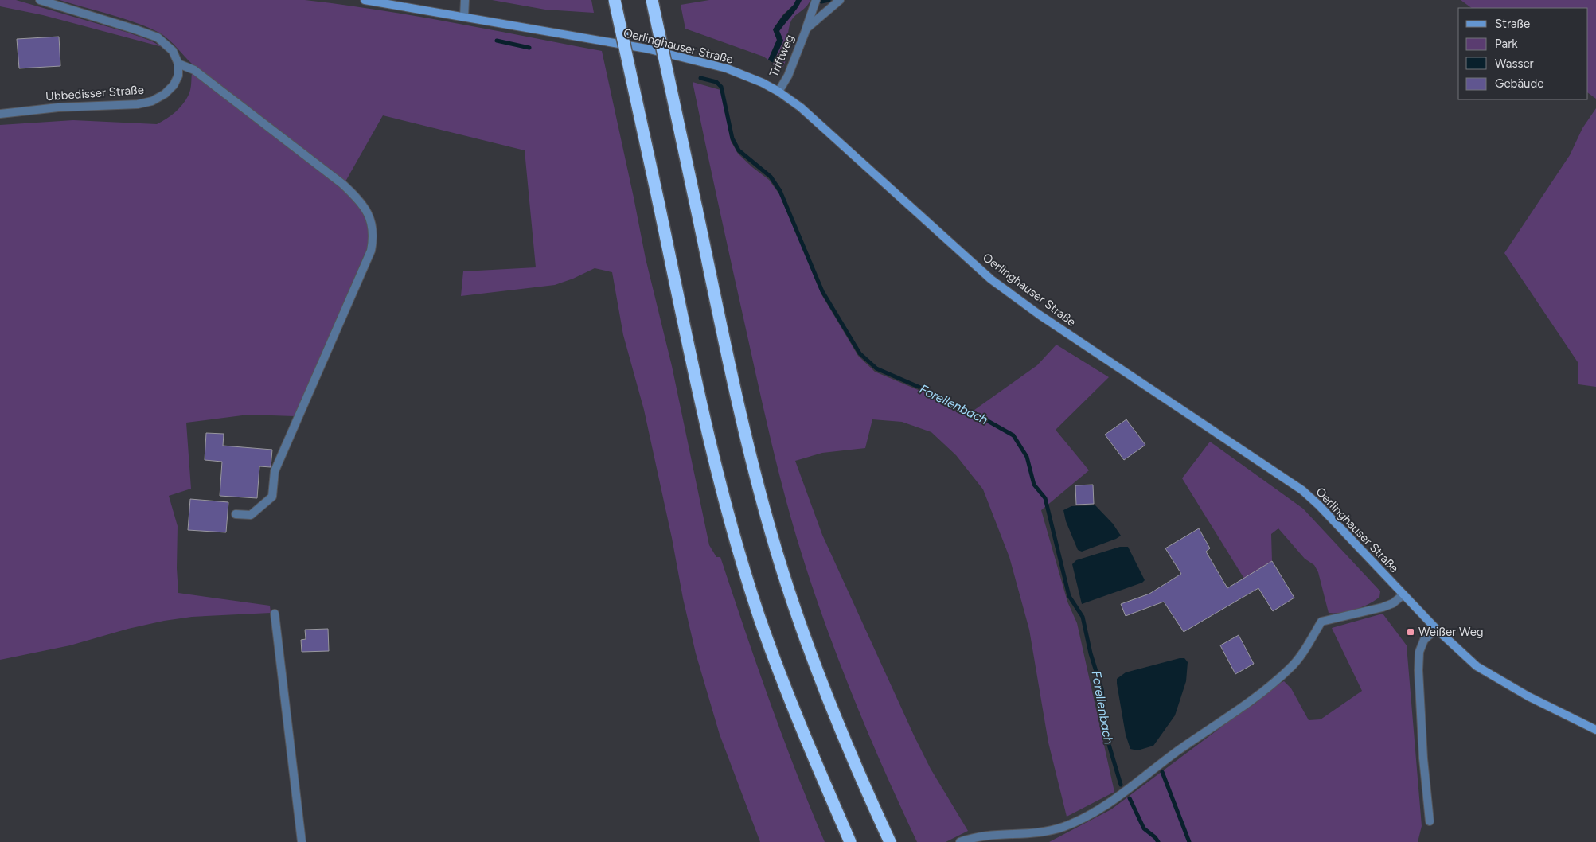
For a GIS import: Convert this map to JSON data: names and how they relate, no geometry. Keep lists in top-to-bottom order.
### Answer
{
  "streets": {
    "main road": ["Oerlinghauser Straße"],
    "street": ["Triftweg", "Ubbedisser Straße"]
  },
  "crossings": [
    ["Oerlinghauser Straße", "Triftweg"]
  ],
  "water": ["Forellenbach"],
  "places": {
    "transit": ["Weißer Weg"]
  },
  "legend": [
    "Straße",
    "Park",
    "Wasser",
    "Gebäude"
  ]
}
